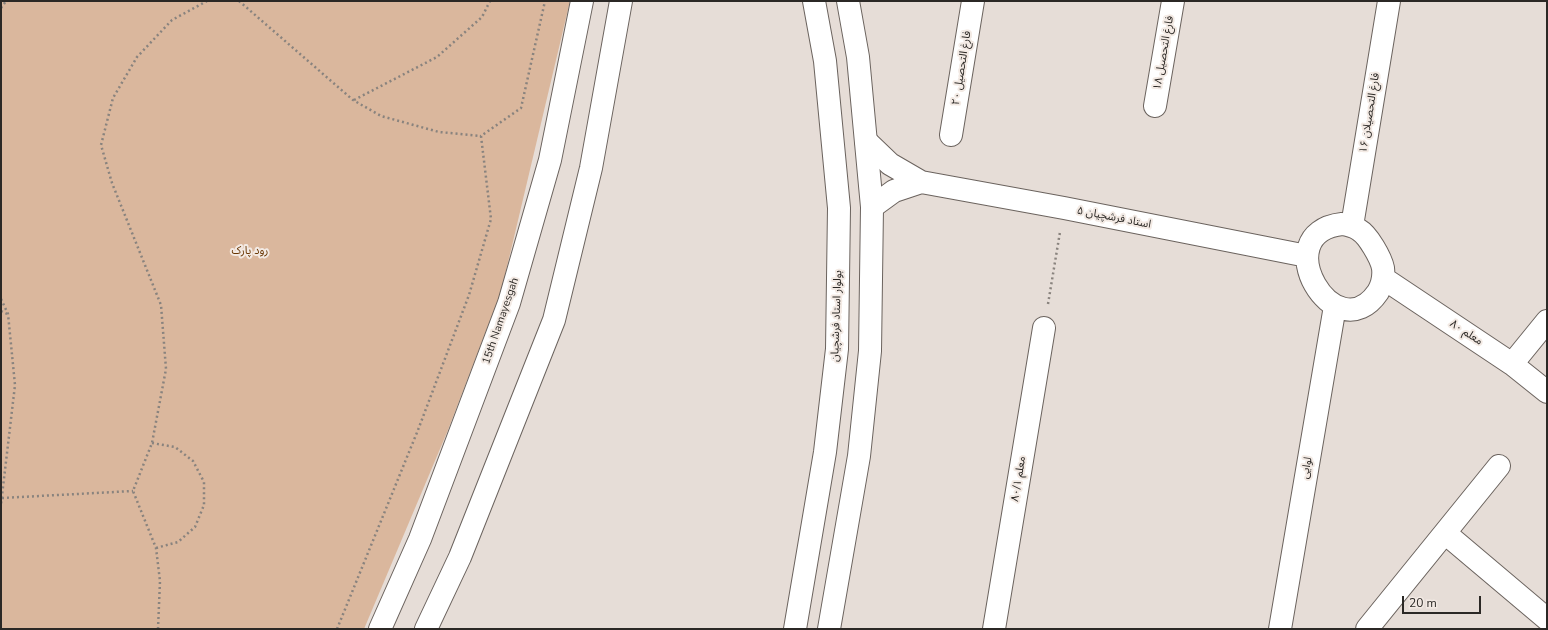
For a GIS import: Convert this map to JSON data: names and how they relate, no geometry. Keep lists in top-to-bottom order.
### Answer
{
  "streets": {
    "street": [
      "فارغ التحصیل ۱۸",
      "فارغ التحصیل ۲۰",
      "فارغ التحصیلان ۱۶",
      "استاد فرشچیان ۵",
      "بولوار استاد فرشچیان",
      "15th Namayesgah",
      "معلم ۸۰",
      "لوایی",
      "معلم ۸۰/۱"
    ]
  },
  "crossings": [
    ["فارغ التحصیلان ۱۶", "استاد فرشچیان ۵"],
    ["فارغ التحصیلان ۱۶", "معلم ۸۰"],
    ["فارغ التحصیلان ۱۶", "لوایی"],
    ["استاد فرشچیان ۵", "معلم ۸۰"],
    ["استاد فرشچیان ۵", "لوایی"],
    ["معلم ۸۰", "لوایی"]
  ],
  "parks": ["رود پارک"],
  "scale_bar": "20 m"
}
